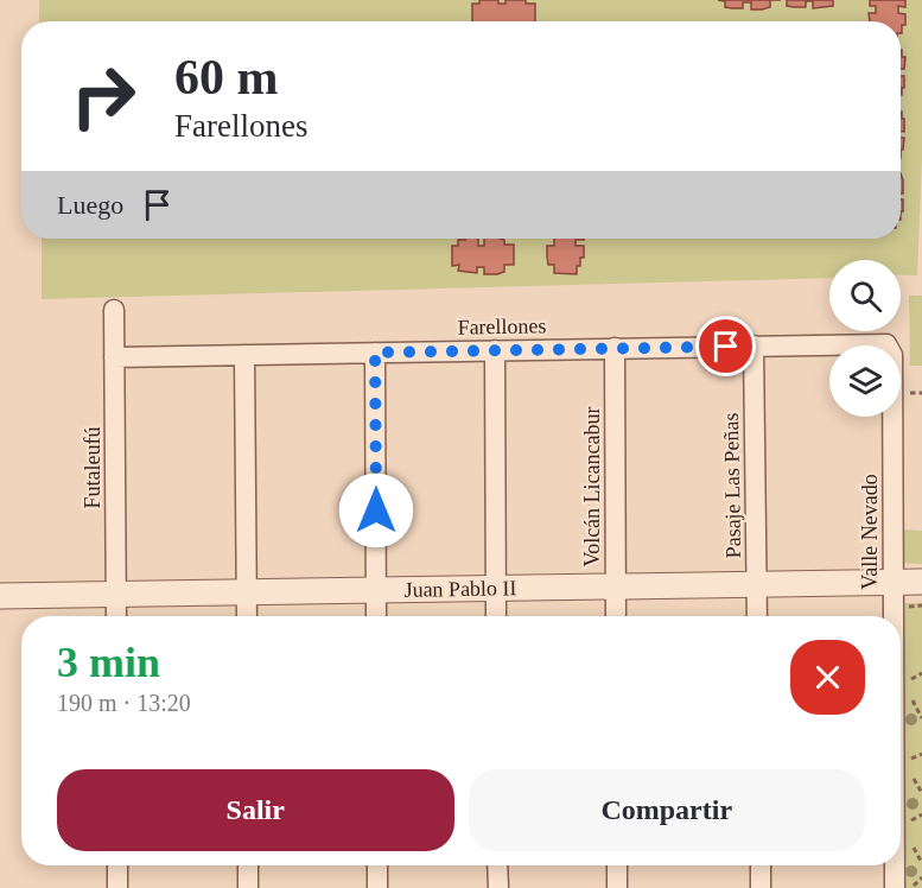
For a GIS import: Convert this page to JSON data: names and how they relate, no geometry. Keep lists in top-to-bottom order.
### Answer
{
  "streets": {
    "street": [
      "Farellones",
      "Futaleufú",
      "Pasaje Las Peñas",
      "Volcán Licancabur",
      "Valle Nevado",
      "Juan Pablo II"
    ]
  },
  "crossings": [
    ["Farellones", "Futaleufú"],
    ["Farellones", "Pasaje Las Peñas"],
    ["Farellones", "Volcán Licancabur"],
    ["Futaleufú", "Juan Pablo II"],
    ["Pasaje Las Peñas", "Juan Pablo II"],
    ["Volcán Licancabur", "Juan Pablo II"],
    ["Valle Nevado", "Juan Pablo II"]
  ],
  "page": {
    "turn": ["60 m", "Farellones"],
    "then": "Luego",
    "heading": ["3 min", "190 m · 13:20"],
    "buttons": ["Salir", "Compartir"]
  }
}
